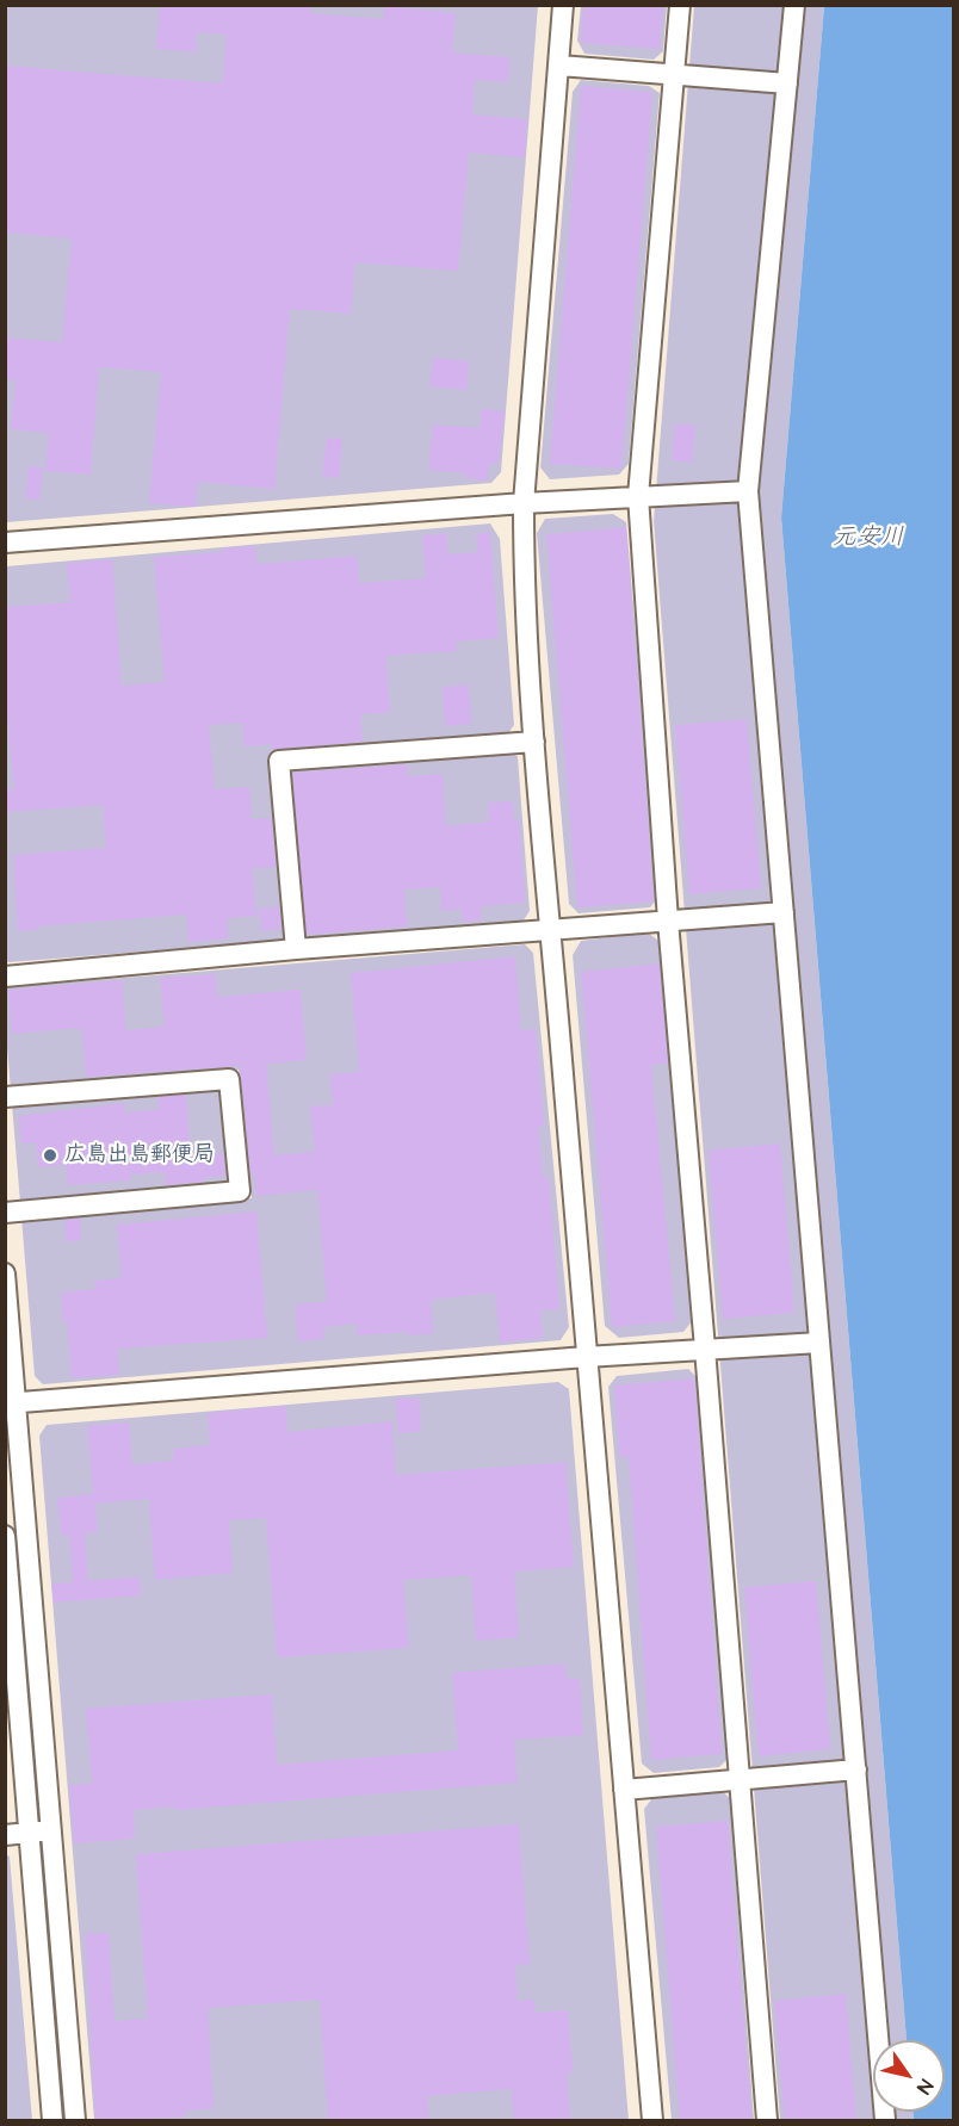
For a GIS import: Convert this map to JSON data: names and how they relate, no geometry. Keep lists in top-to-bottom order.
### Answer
{
  "water": ["元安川"],
  "places": ["広島出島郵便局"],
  "north": "bottom right"
}
